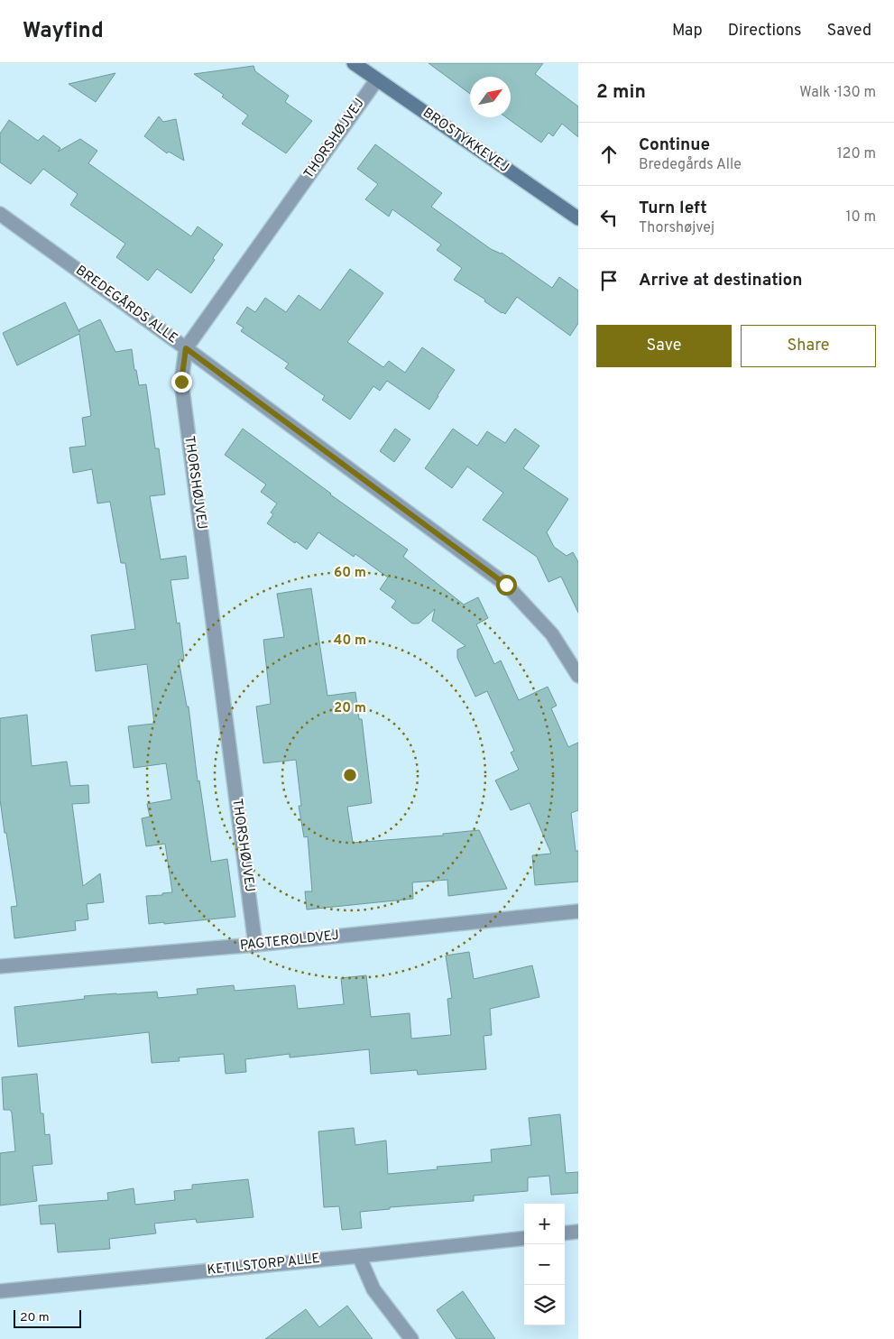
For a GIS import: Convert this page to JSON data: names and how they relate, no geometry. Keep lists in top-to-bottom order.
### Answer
{
  "streets": {
    "street": [
      "THORSHØJVEJ",
      "BROSTYKKEVEJ",
      "BREDEGÅRDS ALLE",
      "PAGTEROLDVEJ",
      "KETILSTORP ALLE"
    ]
  },
  "crossings": [
    ["THORSHØJVEJ", "BROSTYKKEVEJ"],
    ["THORSHØJVEJ", "BREDEGÅRDS ALLE"],
    ["THORSHØJVEJ", "PAGTEROLDVEJ"]
  ],
  "scale_bar": "20 m",
  "north": "top right",
  "page": {
    "header": "Wayfind",
    "nav": ["Map", "Directions", "Saved"],
    "heading": ["2 min", "Walk · 130 m"],
    "list": [
      ["Continue", "Bredegårds Alle", "120 m"],
      ["Turn left", "Thorshøjvej", "10 m"],
      "Arrive at destination"
    ],
    "buttons": ["Save", "Share"],
    "map_buttons": ["+", "−"],
    "scale": "20 m"
  },
  "rings": ["60 m", "40 m", "20 m"]
}
